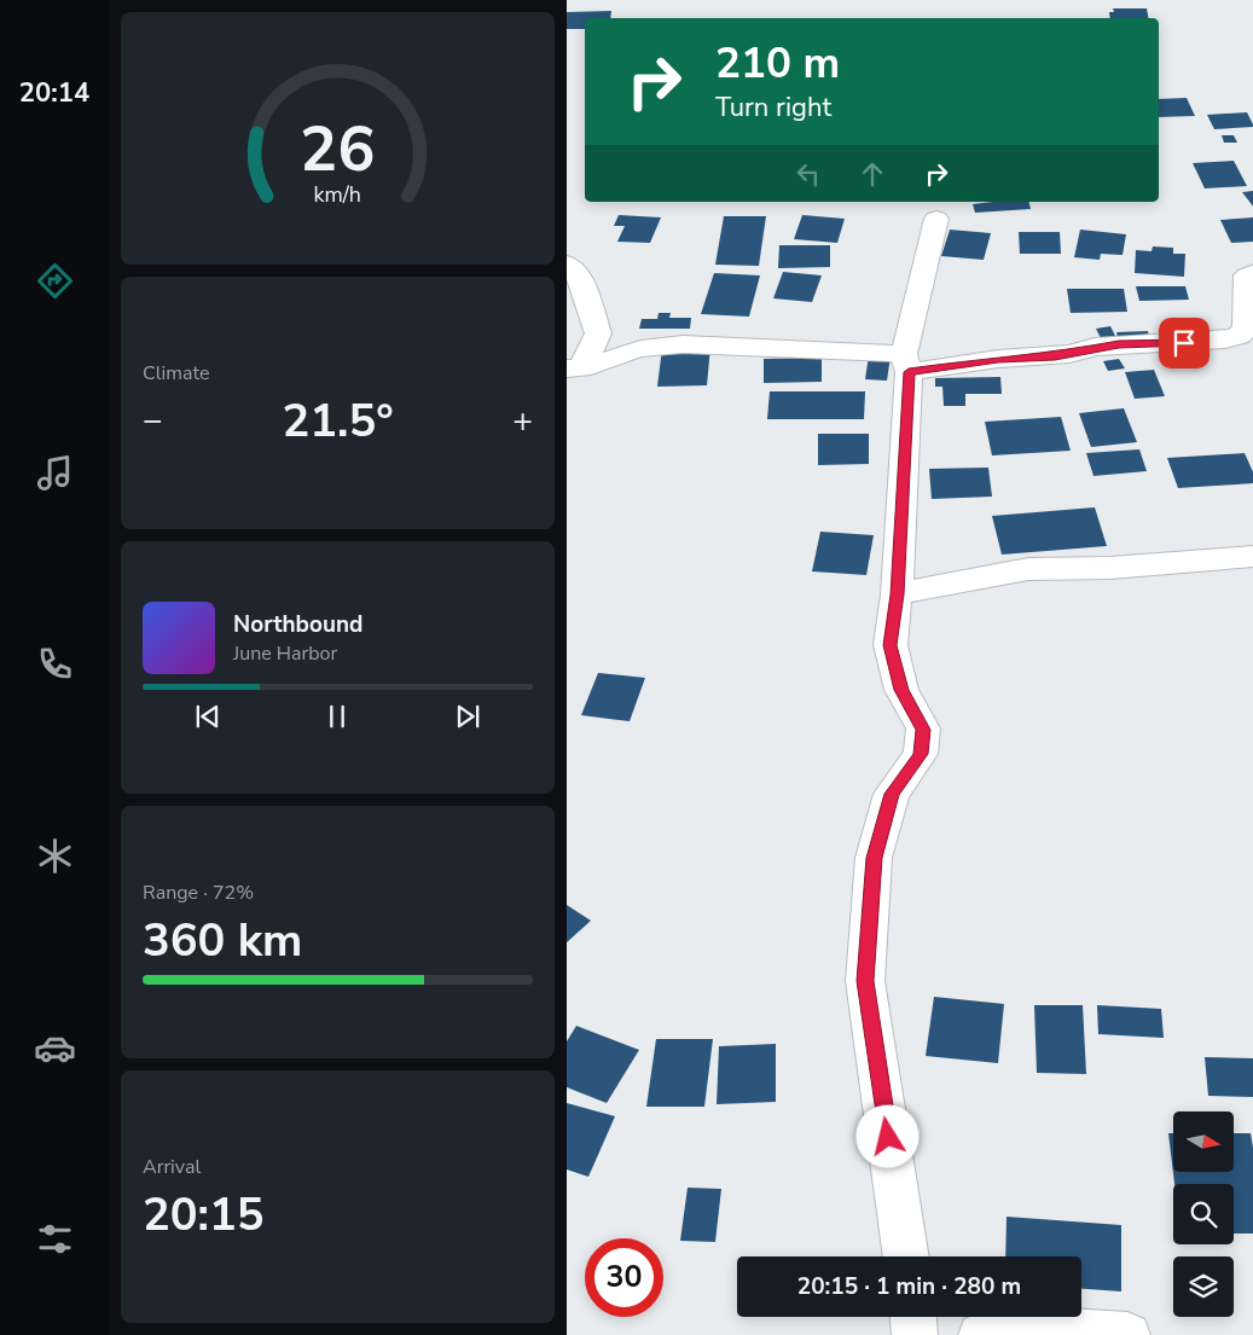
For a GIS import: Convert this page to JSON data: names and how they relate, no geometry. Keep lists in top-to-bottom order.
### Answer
{
  "north": "right",
  "page": {
    "tabs": "20:14",
    "turn": ["210 m", "Turn right"],
    "tile": [
      "Climate",
      ["Range · 72%", "360 km"],
      ["Arrival", "20:15"]
    ],
    "heat": ["−", "21.5°", "+"],
    "song": ["Northbound", "June Harbor"],
    "limit": "30",
    "trip": "20:15 · 1 min · 280 m",
    "gauge": ["26", "km/h"]
  }
}
